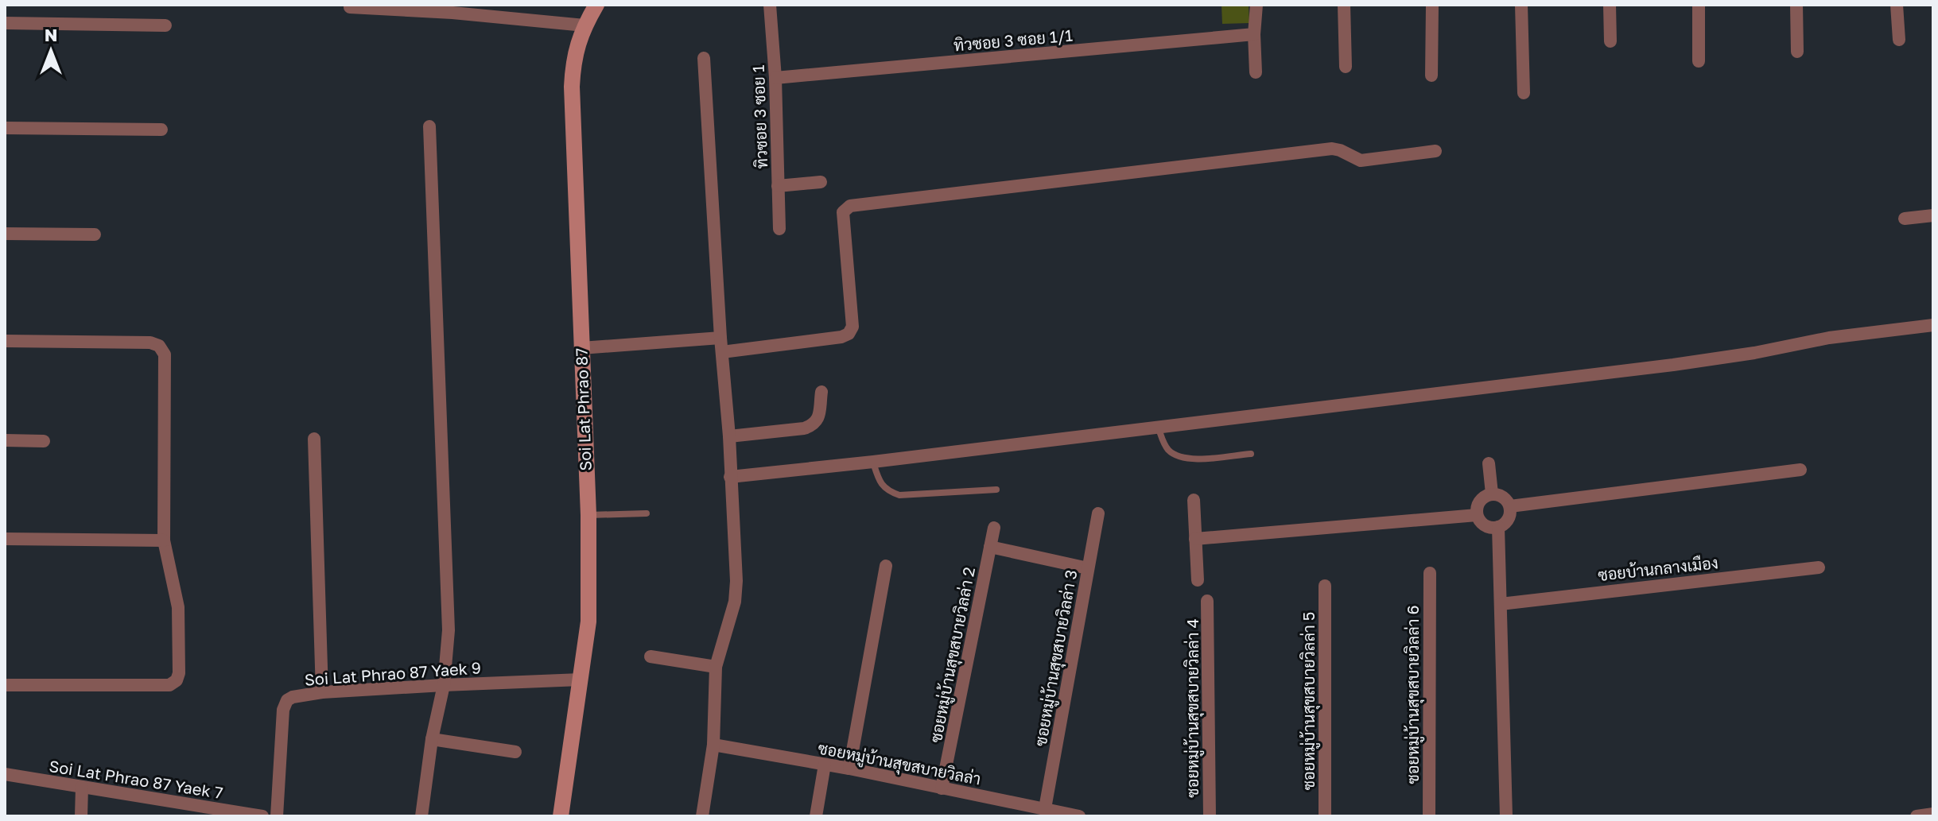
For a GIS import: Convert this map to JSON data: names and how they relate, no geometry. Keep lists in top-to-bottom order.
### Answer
{
  "streets": {
    "street": [
      "ทิวซอย 3 ซอย 1/1",
      "ทิวซอย 3 ซอย 1",
      "Soi Lat Phrao 87",
      "ซอยบ้านกลางเมือง",
      "ซอยหมู่บ้านสุขสบายวิลล่า 2",
      "ซอยหมู่บ้านสุขสบายวิลล่า 3",
      "Soi Lat Phrao 87 Yaek 9",
      "ซอยหมู่บ้านสุขสบายวิลล่า 6",
      "ซอยหมู่บ้านสุขสบายวิลล่า 5",
      "ซอยหมู่บ้านสุขสบายวิลล่า 4",
      "ซอยหมู่บ้านสุขสบายวิลล่า",
      "Soi Lat Phrao 87 Yaek 7"
    ]
  },
  "crossings": [
    ["ทิวซอย 3 ซอย 1/1", "ทิวซอย 3 ซอย 1"],
    ["Soi Lat Phrao 87", "Soi Lat Phrao 87 Yaek 9"],
    ["ซอยหมู่บ้านสุขสบายวิลล่า 2", "ซอยหมู่บ้านสุขสบายวิลล่า"],
    ["ซอยหมู่บ้านสุขสบายวิลล่า 3", "ซอยหมู่บ้านสุขสบายวิลล่า"]
  ],
  "north": "top"
}
